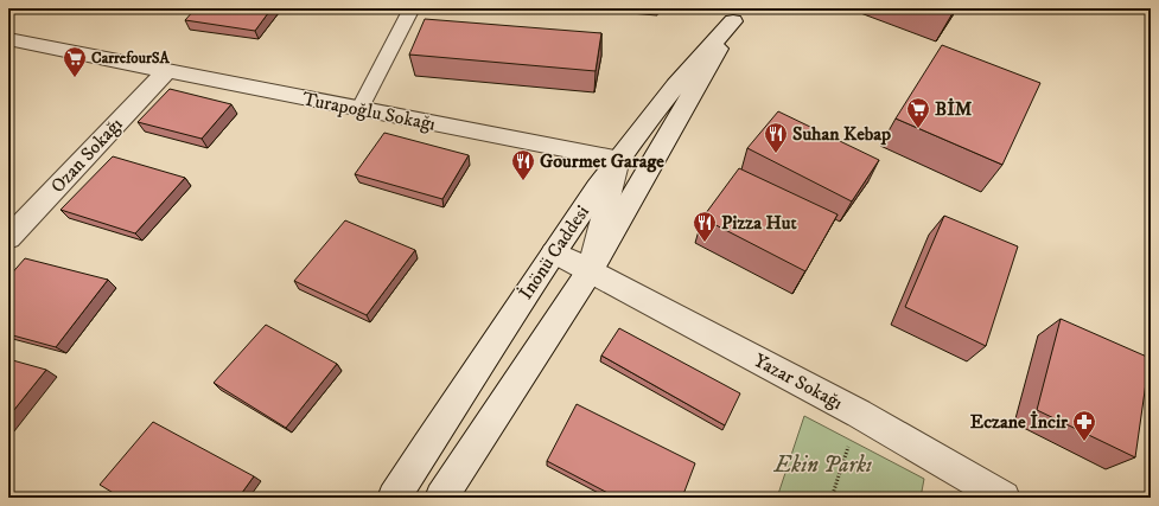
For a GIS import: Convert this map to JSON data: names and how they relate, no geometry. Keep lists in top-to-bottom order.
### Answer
{
  "streets": {
    "street": [
      "Turapoğlu Sokağı",
      "Ozan Sokağı",
      "İnönü Caddesi",
      "Yazar Sokağı"
    ]
  },
  "crossings": [
    ["Turapoğlu Sokağı", "Ozan Sokağı"],
    ["Turapoğlu Sokağı", "İnönü Caddesi"],
    ["İnönü Caddesi", "Yazar Sokağı"]
  ],
  "parks": ["Ekin Parkı"],
  "places": {
    "supermarket": ["CarrefourSA", "BİM"],
    "restaurant": ["Suhan Kebap", "Gourmet Garage", "Pizza Hut"],
    "pharmacy": ["Eczane İncir"]
  }
}
